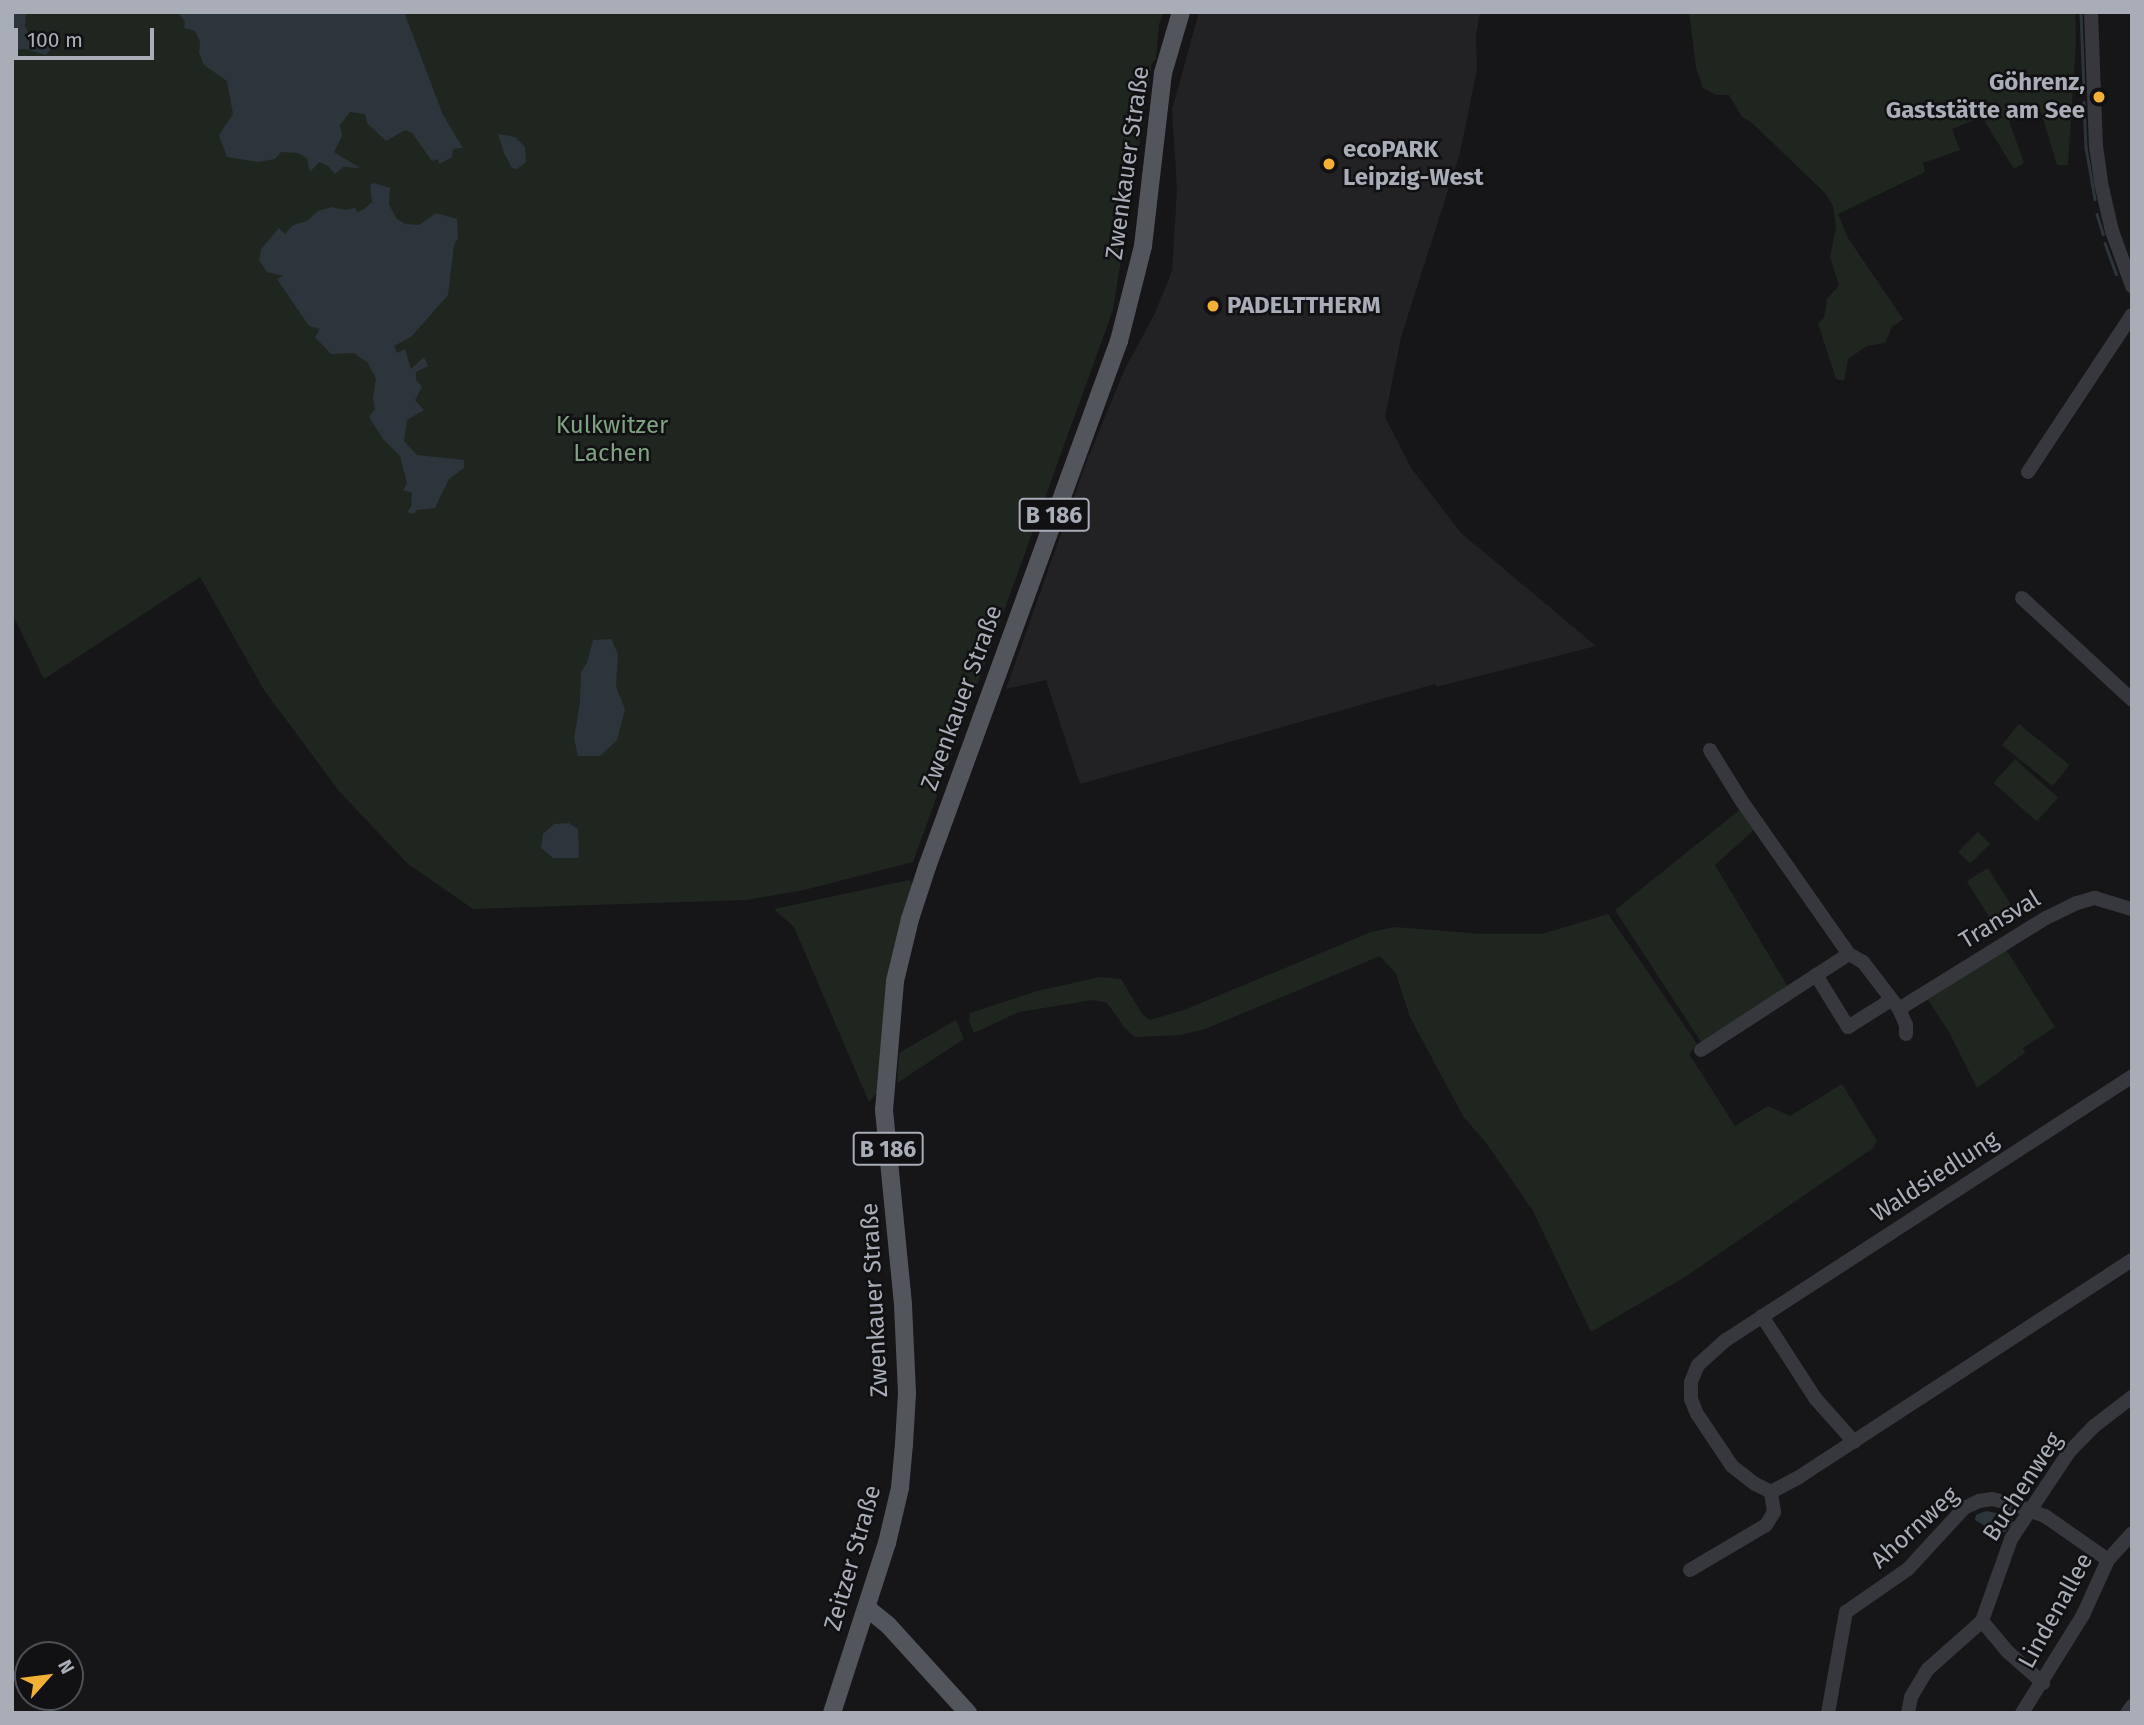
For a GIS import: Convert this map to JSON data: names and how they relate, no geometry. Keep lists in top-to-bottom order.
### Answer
{
  "streets": {
    "main road": ["Zwenkauer Straße", "B 186", "Zeitzer Straße"],
    "street": [
      "Transval",
      "Waldsiedlung",
      "Buchenweg",
      "Ahornweg",
      "Lindenallee"
    ]
  },
  "crossings": [
    ["Zwenkauer Straße", "Zeitzer Straße"],
    ["Buchenweg", "Ahornweg"],
    ["Ahornweg", "Lindenallee"]
  ],
  "parks": ["Kulkwitzer Lachen"],
  "places": ["Göhrenz, Gaststätte am See", "ecoPARK Leipzig-West", "PADELTTHERM"],
  "scale_bar": "100 m",
  "north": "top right"
}
